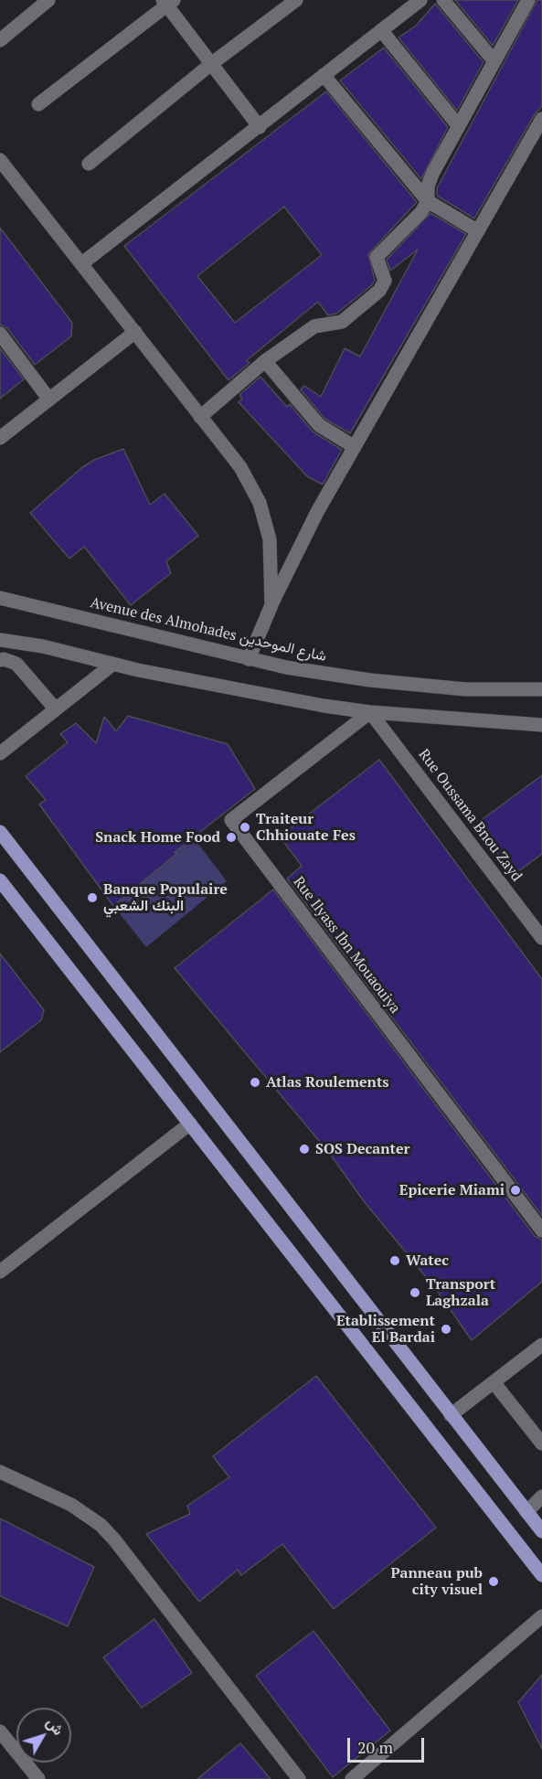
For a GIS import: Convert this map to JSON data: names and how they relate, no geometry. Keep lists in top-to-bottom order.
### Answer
{
  "streets": {
    "street": ["Avenue des Almohades شارع الموحدين", "Rue Oussama Bnou Zayd", "Rue Ilyass Ibn Mouaouiya"]
  },
  "crossings": [
    ["Rue Oussama Bnou Zayd", "Rue Ilyass Ibn Mouaouiya"]
  ],
  "places": [
    "Traiteur Chhiouate Fes",
    "Snack Home Food",
    "Banque Populaire البنك الشعبي",
    "Atlas Roulements",
    "SOS Decanter",
    "Epicerie Miami",
    "Watec",
    "Transport Laghzala",
    "Etablissement El Bardai",
    "Panneau pub city visuel"
  ],
  "scale_bar": "20 m",
  "north": "top right"
}
